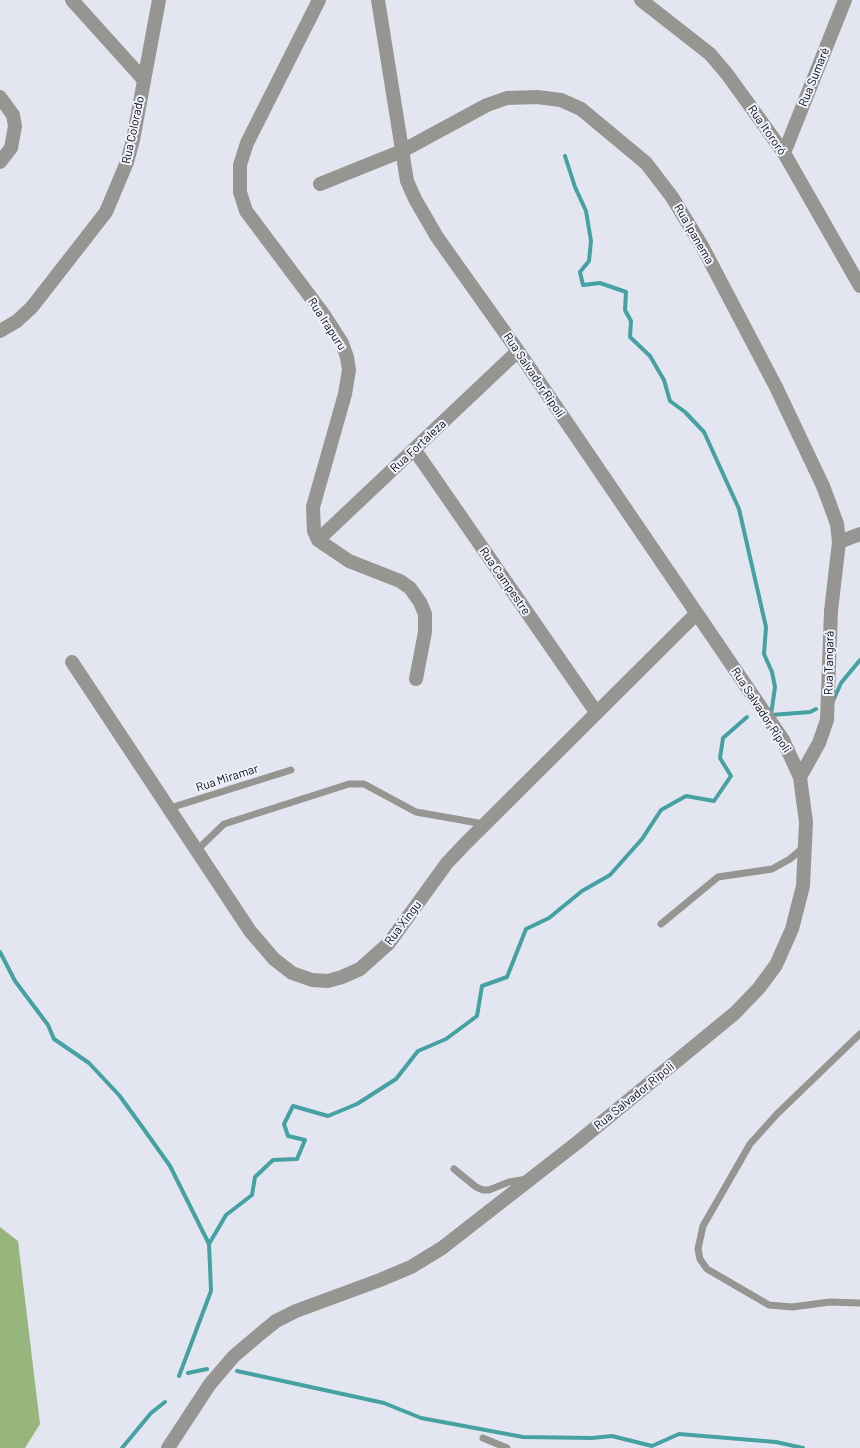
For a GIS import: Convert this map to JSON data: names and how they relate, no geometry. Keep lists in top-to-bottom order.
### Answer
{
  "streets": {
    "street": [
      "Rua Sumaré",
      "Rua Colorado",
      "Rua Itororó",
      "Rua Ipanema",
      "Rua Irapuru",
      "Rua Salvador Ripoli",
      "Rua Fortaleza",
      "Rua Campestre",
      "Rua Tangará",
      "Rua Xingu"
    ],
    "lane": ["Rua Miramar"]
  },
  "crossings": [
    ["Rua Sumaré", "Rua Itororó"],
    ["Rua Ipanema", "Rua Salvador Ripoli"],
    ["Rua Ipanema", "Rua Tangará"],
    ["Rua Irapuru", "Rua Fortaleza"],
    ["Rua Salvador Ripoli", "Rua Fortaleza"],
    ["Rua Salvador Ripoli", "Rua Tangará"],
    ["Rua Salvador Ripoli", "Rua Xingu"],
    ["Rua Fortaleza", "Rua Campestre"],
    ["Rua Campestre", "Rua Xingu"],
    ["Rua Miramar", "Rua Xingu"]
  ]
}
